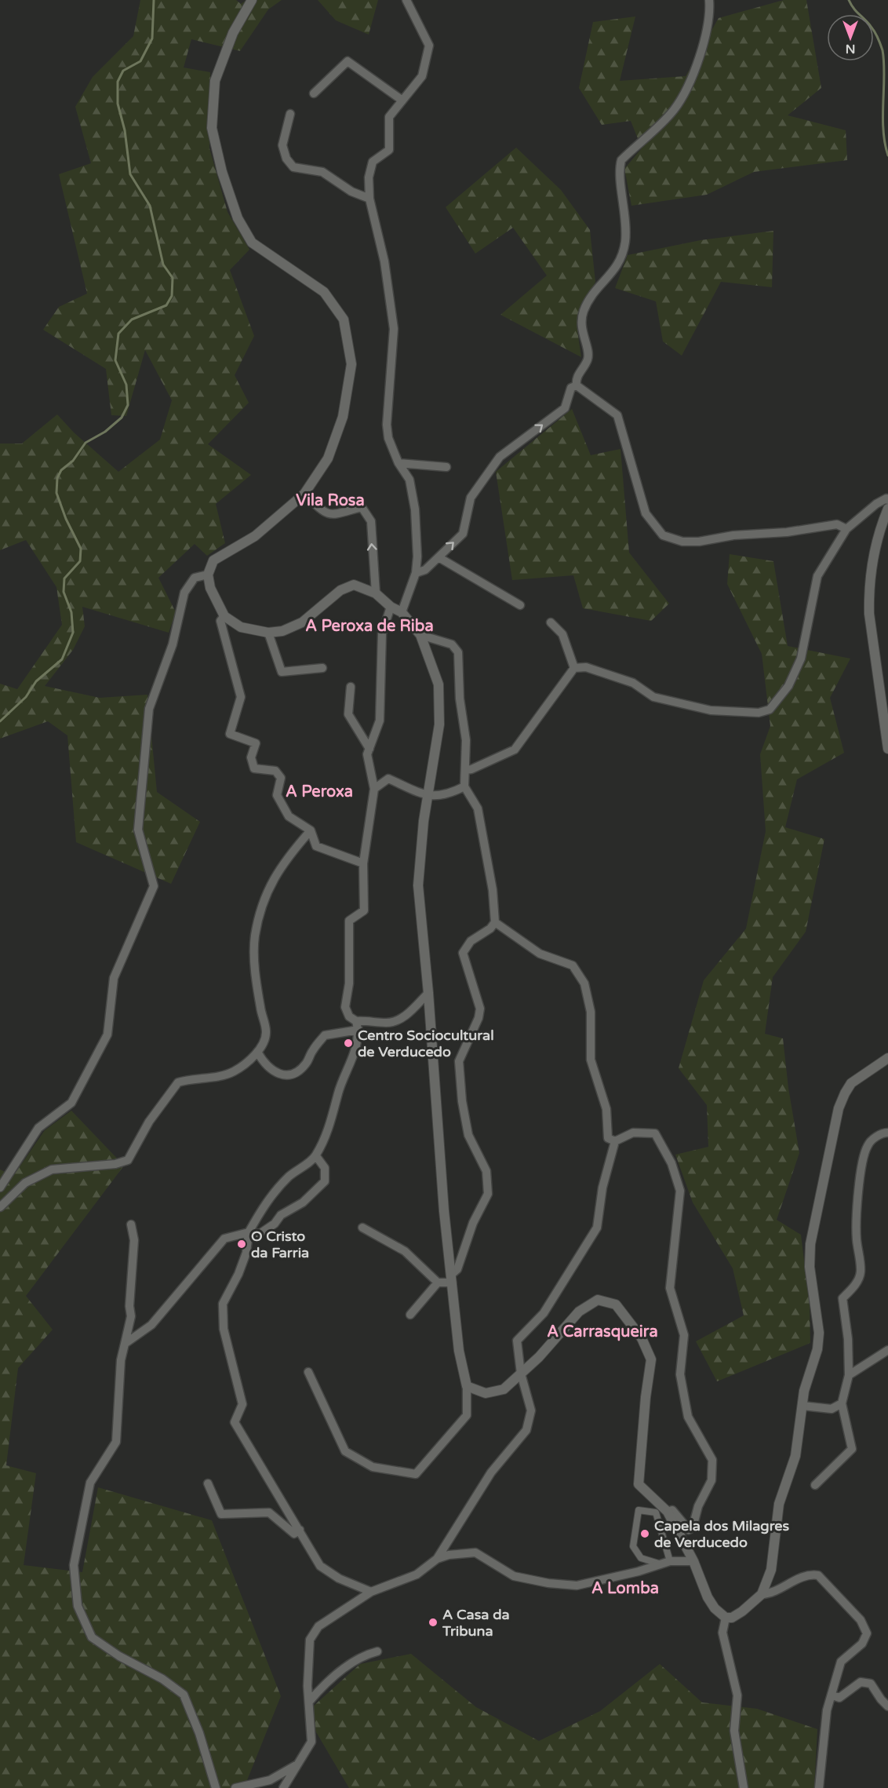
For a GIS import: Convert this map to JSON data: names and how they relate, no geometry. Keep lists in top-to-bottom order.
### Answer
{
  "districts": [
    "Vila Rosa",
    "A Peroxa de Riba",
    "A Peroxa",
    "A Carrasqueira",
    "A Lomba"
  ],
  "places": [
    "Centro Sociocultural de Verducedo",
    "O Cristo da Farria",
    "Capela dos Milagres de Verducedo",
    "A Casa da Tribuna"
  ],
  "north": "bottom"
}
